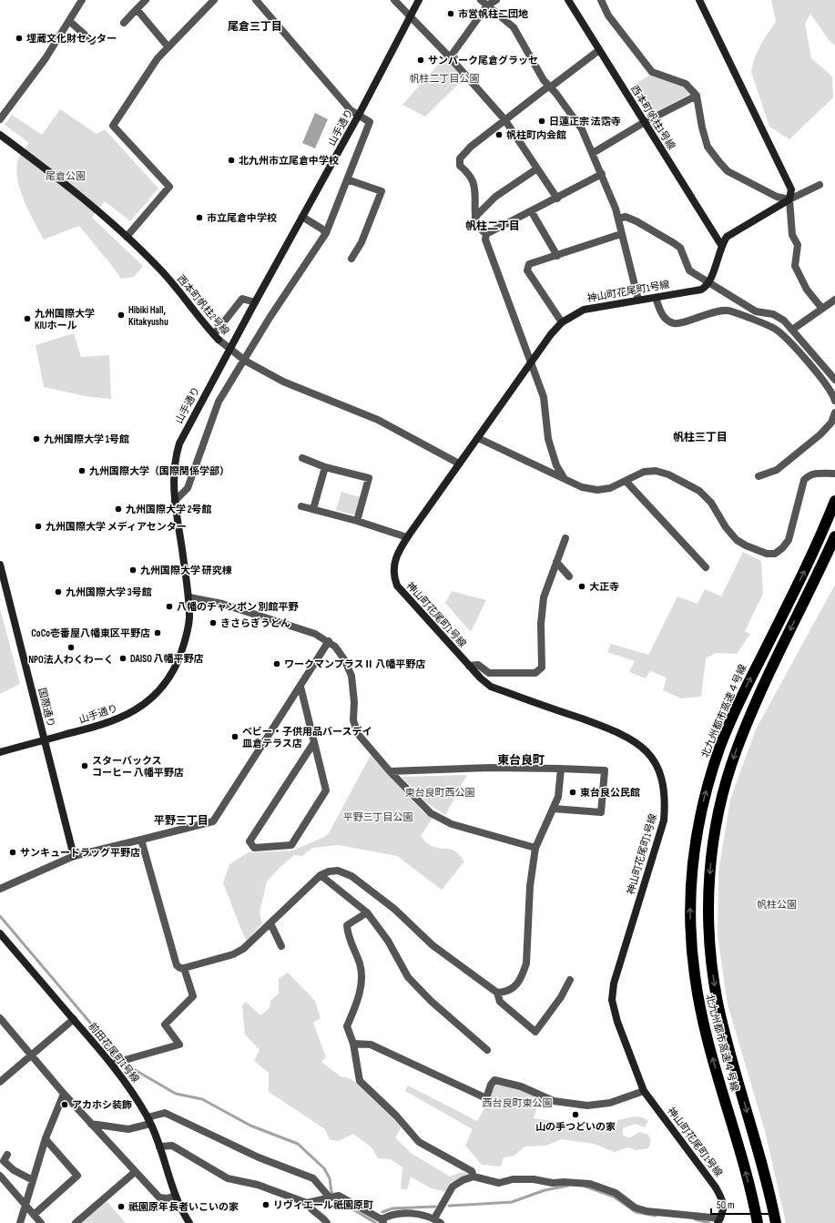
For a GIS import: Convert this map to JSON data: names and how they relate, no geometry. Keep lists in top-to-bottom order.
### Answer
{
  "streets": {
    "highway": ["北九州都市高速４号線"],
    "street": [
      "西本町帆柱1号線",
      "山手通り",
      "神山町花尾町1号線",
      "西本町帆柱2号線",
      "国際通り",
      "前田花尾町1号線"
    ]
  },
  "crossings": [
    ["山手通り", "国際通り"],
    ["神山町花尾町1号線", "西本町帆柱2号線"]
  ],
  "districts": [
    "尾倉三丁目",
    "帆柱二丁目",
    "帆柱三丁目",
    "東台良町",
    "平野三丁目"
  ],
  "parks": [
    "帆柱二丁目公園",
    "尾倉公園",
    "東台良町西公園",
    "平野三丁目公園",
    "帆柱公園",
    "西台良町東公園"
  ],
  "places": [
    "市営帆柱二団地",
    "埋蔵文化財センター",
    "サンパーク尾倉グラッセ",
    "日蓮正宗 法霑寺",
    "帆柱町内会館",
    "北九州市立尾倉中学校",
    "市立尾倉中学校",
    "Hibiki Hall, Kitakyushu",
    "九州国際大学 KIUホール",
    "九州国際大学 1号館",
    "九州国際大学（国際関係学部）",
    "九州国際大学 2号館",
    "九州国際大学 メディアセンター",
    "九州国際大学 研究棟",
    "大正寺",
    "九州国際大学 3号館",
    "八幡のチャンポン 別館平野",
    "きさらぎうどん",
    "CoCo壱番屋八幡東区平野店",
    "NPO法人わくわーく",
    "DAISO 八幡平野店",
    "ワークマンプラスⅡ 八幡平野店",
    "ベビー・子供用品バースデイ 皿倉テラス店",
    "スターバックス コーヒー 八幡平野店",
    "東台良公民館",
    "サンキュードラッグ平野店",
    "アカホシ装飾",
    "山の手つどいの家",
    "リヴィエール祇園原町",
    "祇園原年長者いこいの家"
  ],
  "scale_bar": "50 m"
}
